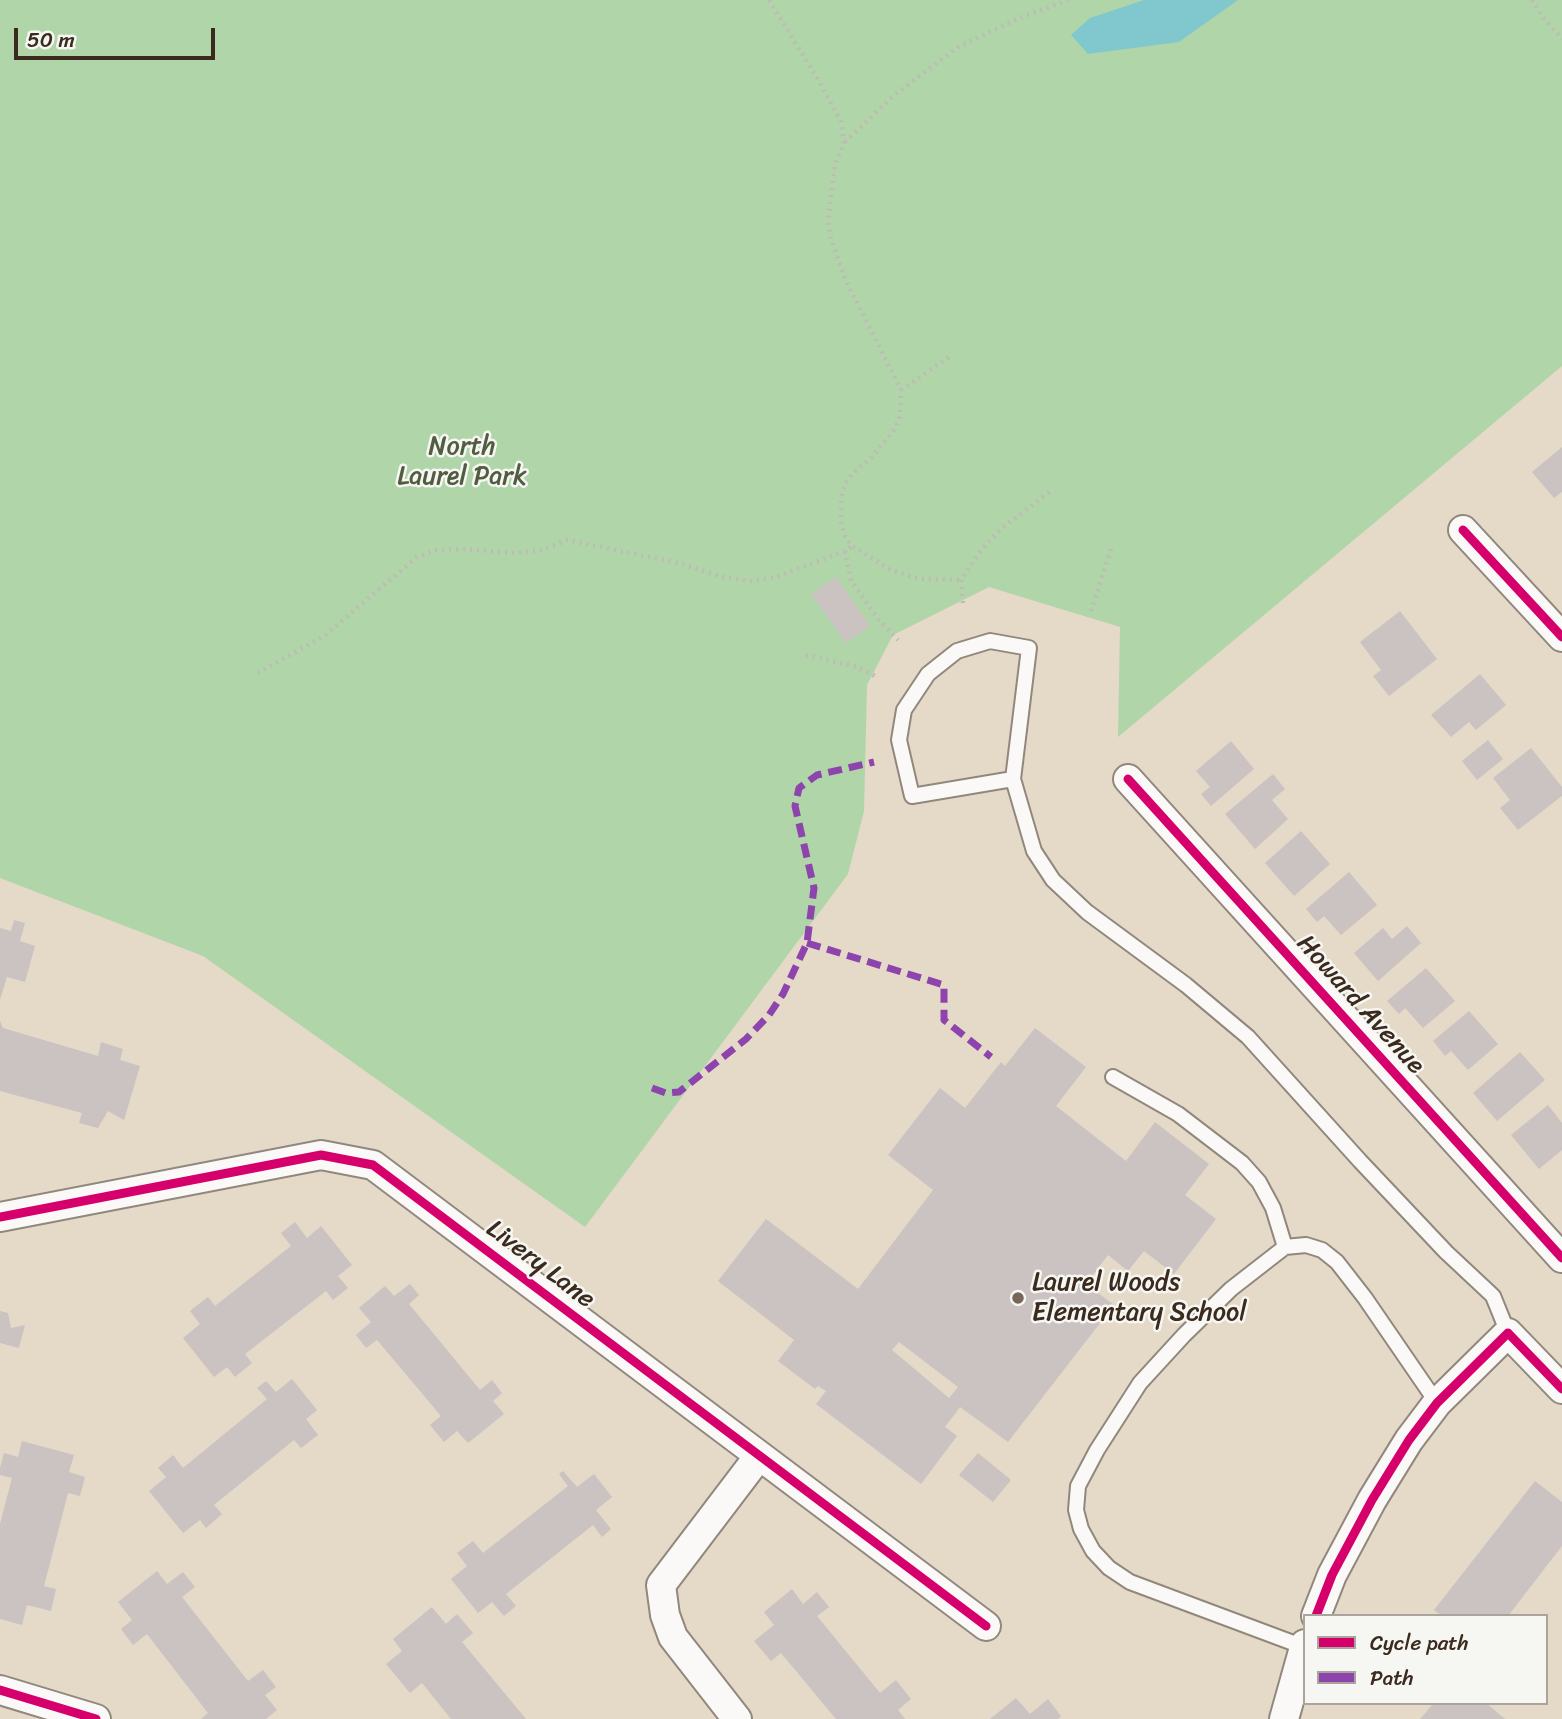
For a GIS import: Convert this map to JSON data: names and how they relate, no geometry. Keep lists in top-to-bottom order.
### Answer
{
  "streets": {
    "street": ["Howard Avenue", "Livery Lane"]
  },
  "parks": ["North Laurel Park"],
  "places": ["Laurel Woods Elementary School"],
  "legend": ["Cycle path", "Path"],
  "scale_bar": "50 m"
}
